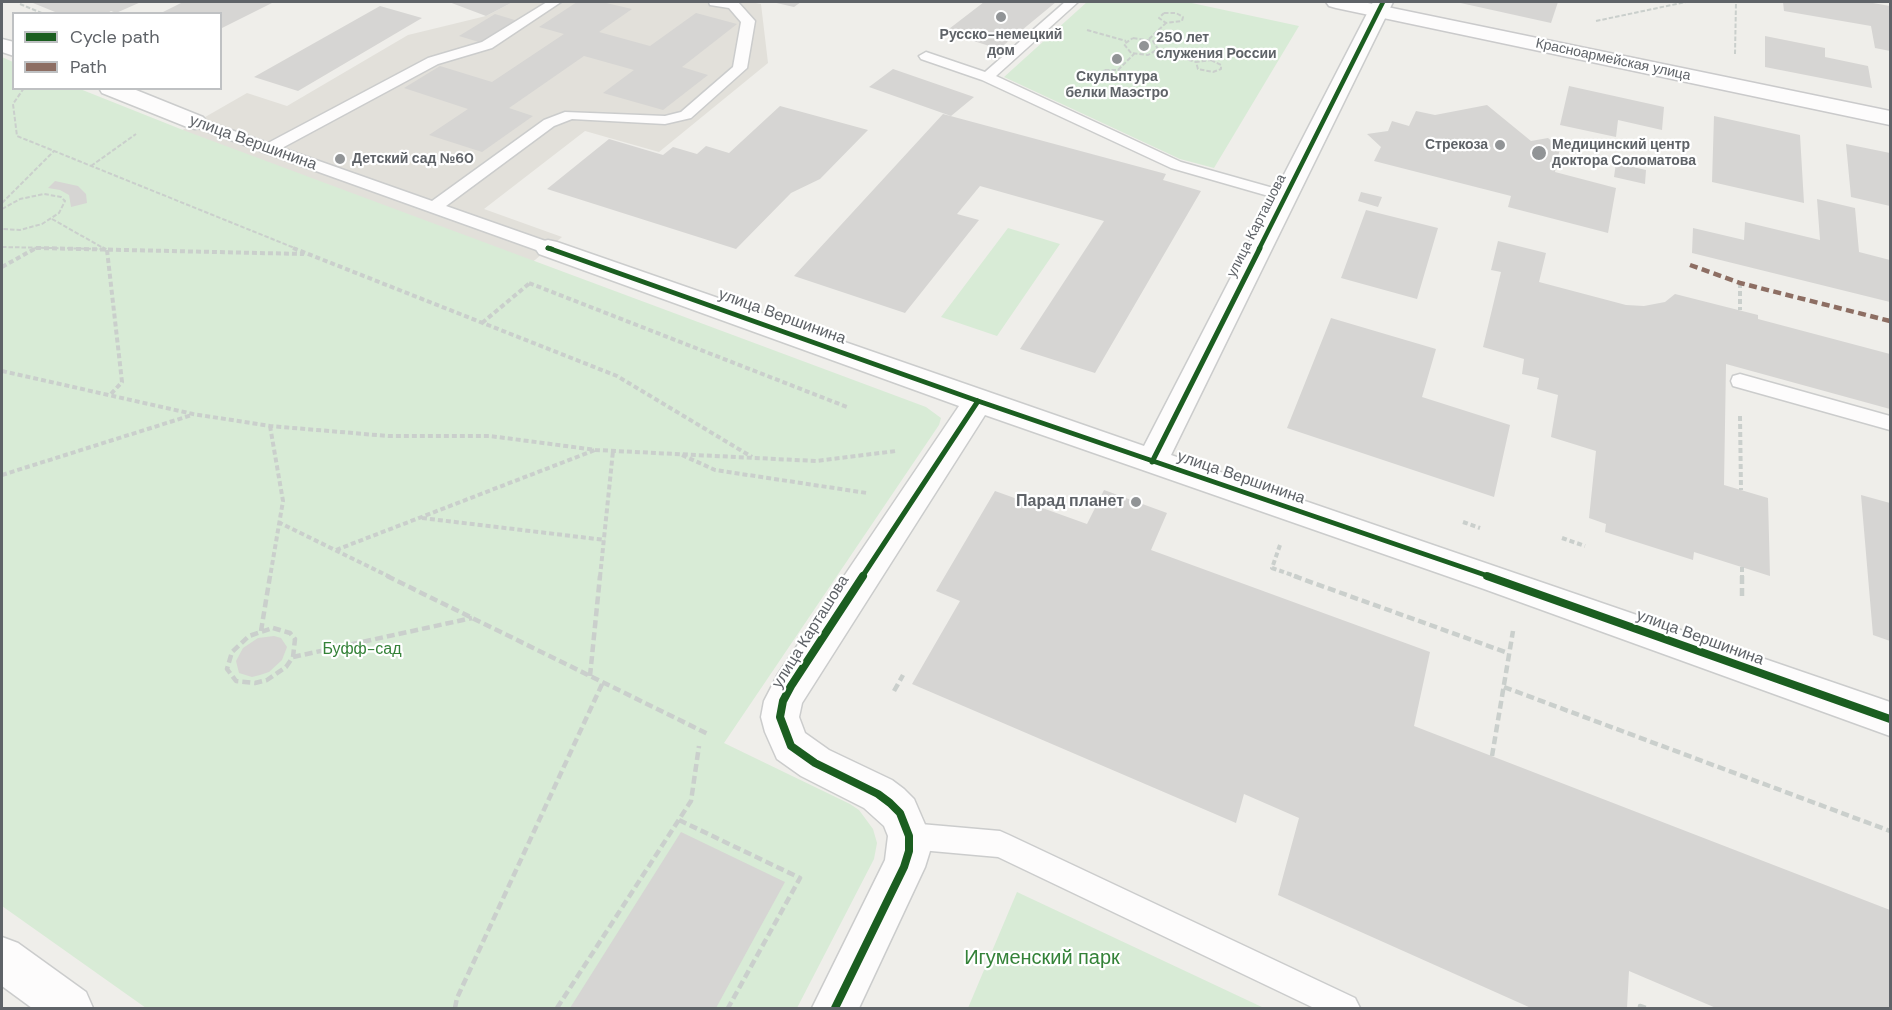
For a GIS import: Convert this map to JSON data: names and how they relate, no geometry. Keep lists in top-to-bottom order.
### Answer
{
  "streets": {
    "street": ["Красноармейская улица", "улица Вершинина", "улица Карташова"]
  },
  "crossings": [
    ["Красноармейская улица", "улица Карташова"],
    ["улица Вершинина", "улица Карташова"]
  ],
  "parks": ["Буфф-сад", "Игуменский парк"],
  "places": [
    "Русско-немецкий дом",
    "250 лет служения России",
    "Скульптура белки Маэстро",
    "Стрекоза",
    "Медицинский центр доктора Соломатова",
    "Детский сад №60",
    "Парад планет"
  ],
  "legend": ["Cycle path", "Path"]
}
